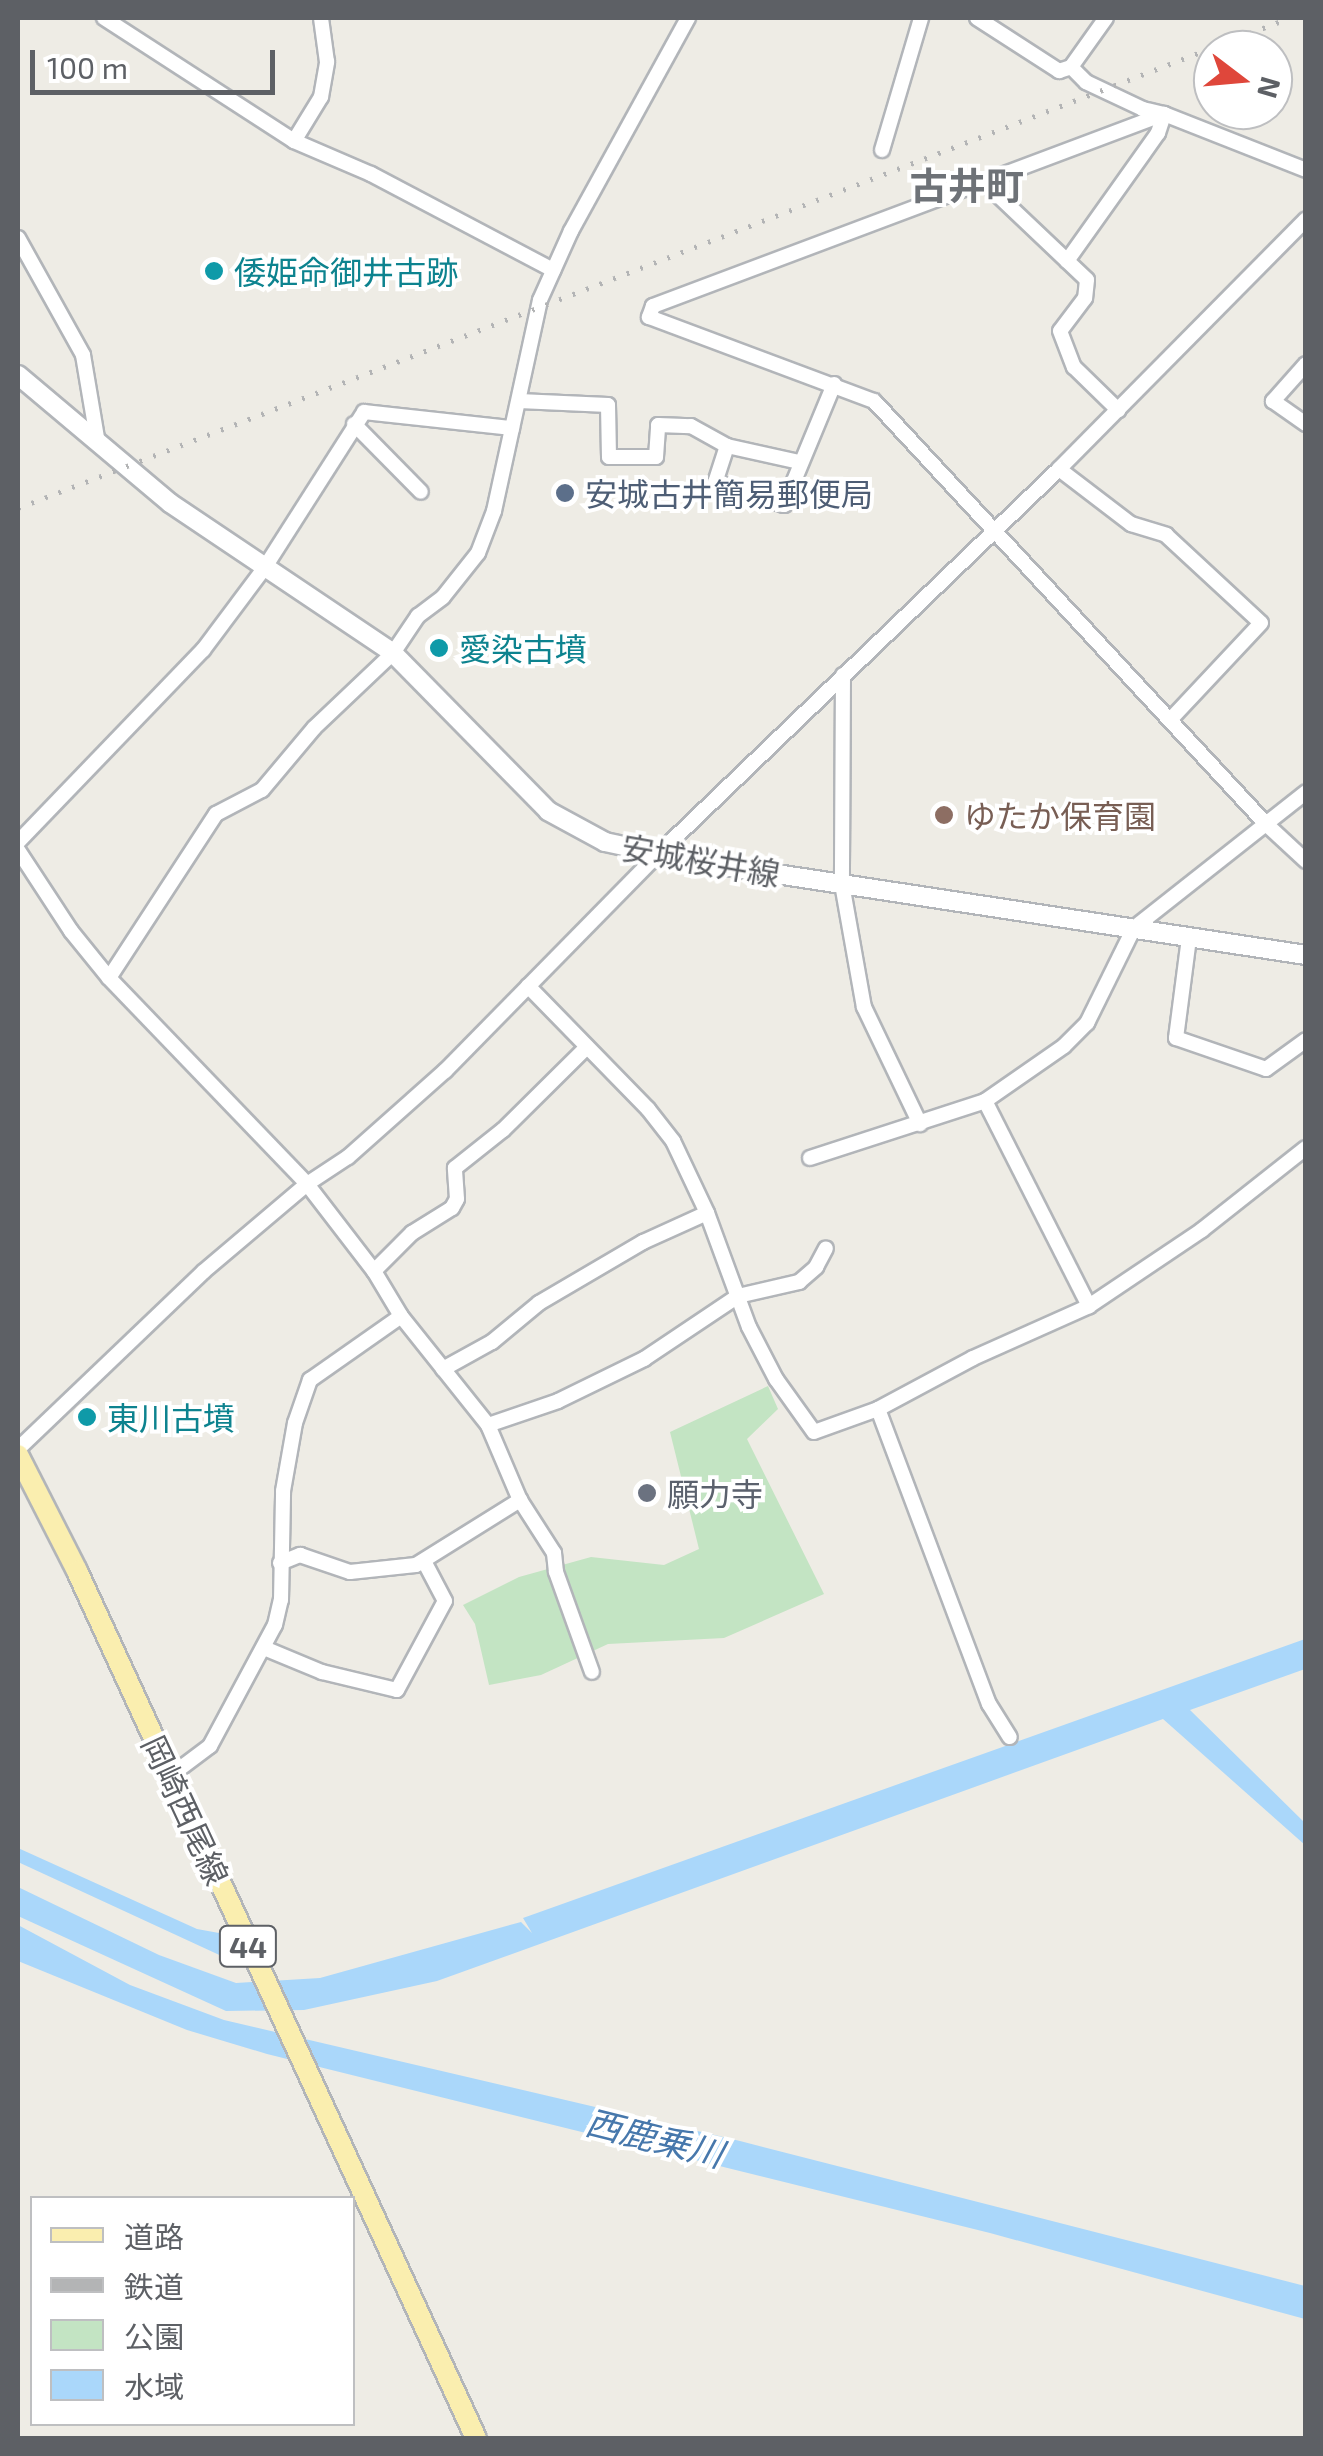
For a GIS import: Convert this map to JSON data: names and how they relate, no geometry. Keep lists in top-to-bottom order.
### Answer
{
  "streets": {
    "main road": ["安城桜井線", "岡崎西尾線", "44"]
  },
  "districts": ["古井町"],
  "water": ["西鹿乗川"],
  "places": [
    "倭姫命御井古跡",
    "安城古井簡易郵便局",
    "愛染古墳",
    "ゆたか保育園",
    "東川古墳",
    "願力寺"
  ],
  "legend": [
    "道路",
    "鉄道",
    "公園",
    "水域"
  ],
  "scale_bar": "100 m",
  "north": "right"
}
